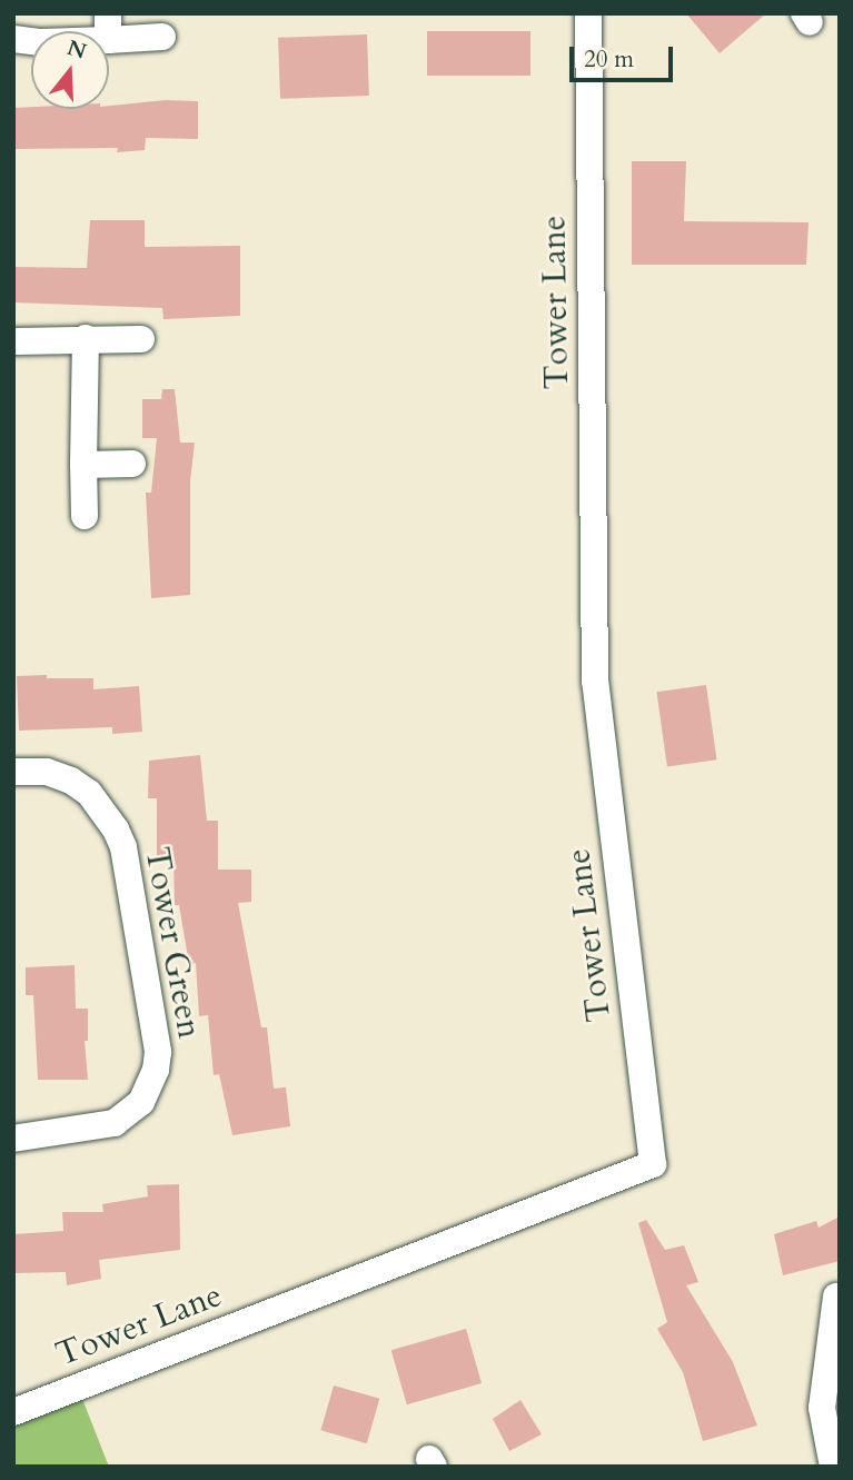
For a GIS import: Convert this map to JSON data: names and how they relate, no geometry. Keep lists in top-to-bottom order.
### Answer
{
  "streets": {
    "street": ["Tower Lane", "Tower Green"]
  },
  "scale_bar": "20 m",
  "north": "top"
}
